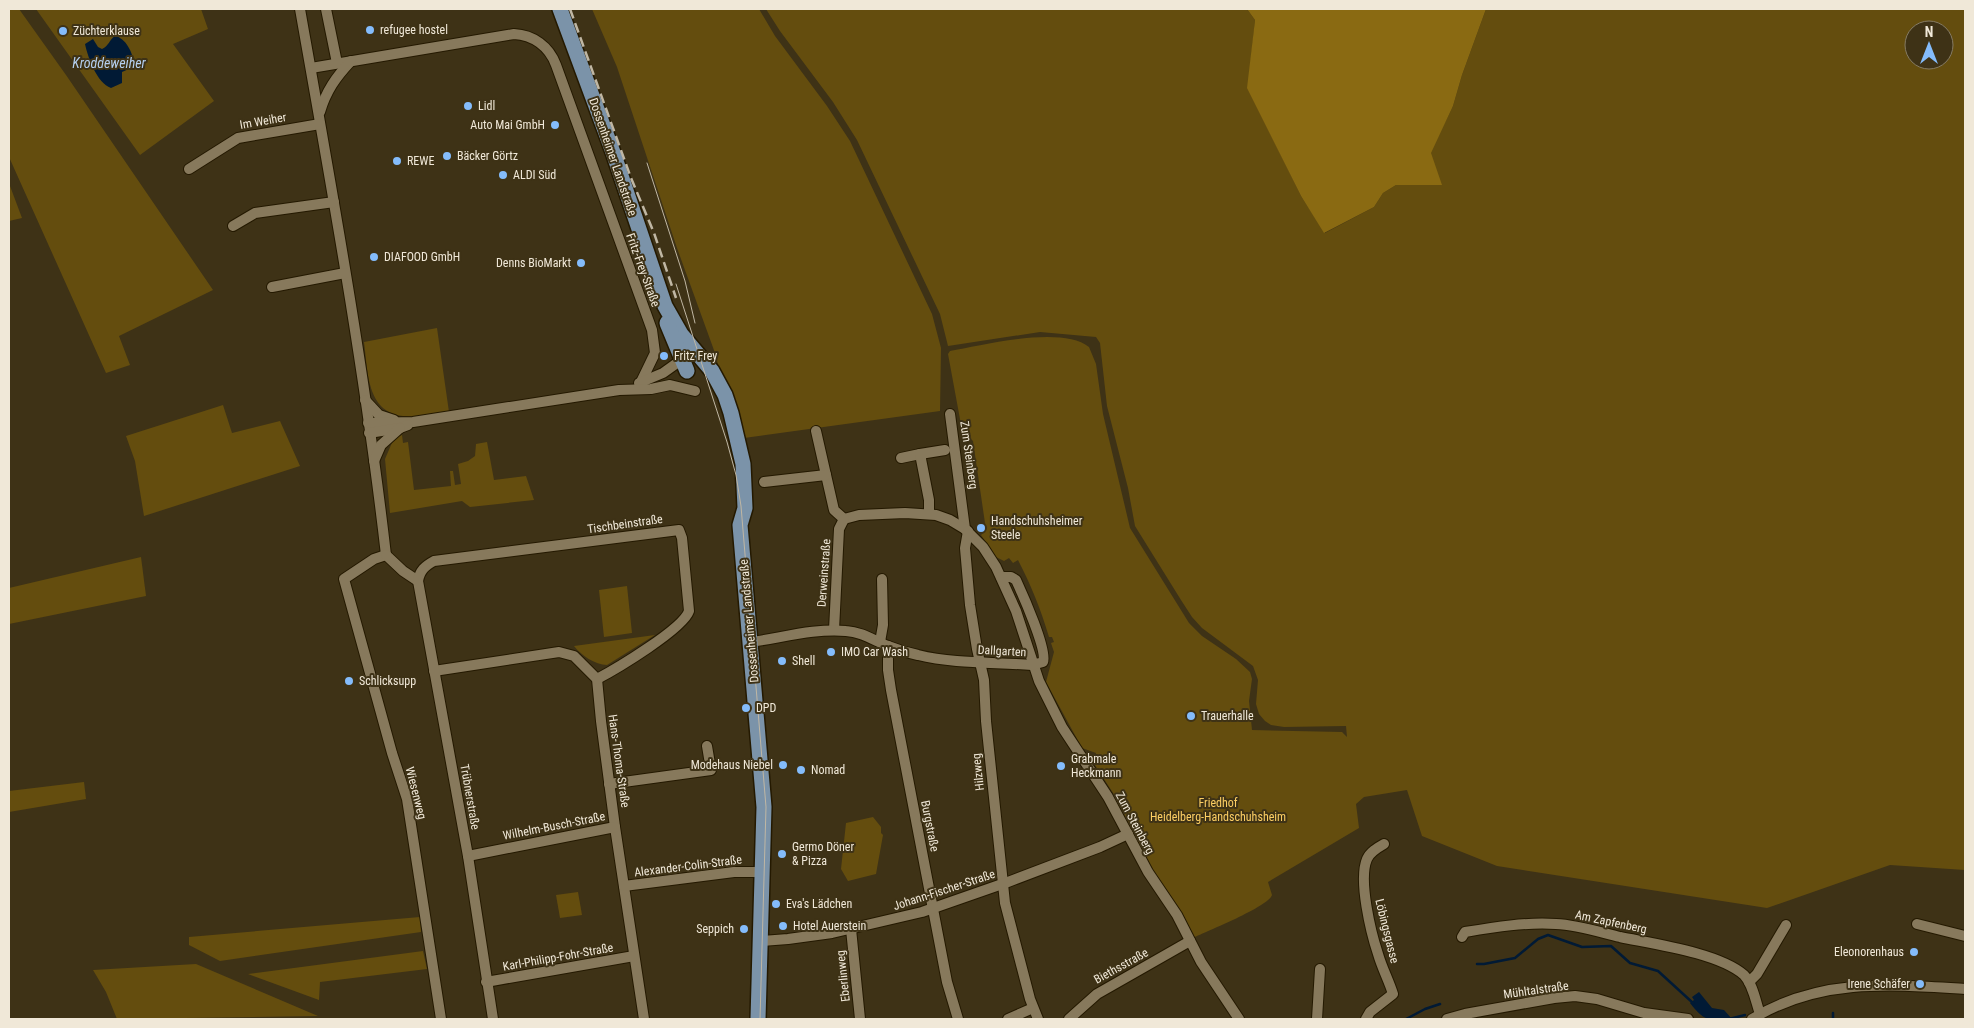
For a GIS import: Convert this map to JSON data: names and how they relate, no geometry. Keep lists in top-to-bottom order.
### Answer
{
  "streets": {
    "main road": ["Dossenheimer Landstraße"],
    "street": [
      "Im Weiher",
      "Fritz-Frey-Straße",
      "Zum Steinberg",
      "Tischbeinstraße",
      "Derweinstraße",
      "Dallgarten",
      "Hans-Thoma-Straße",
      "Hilzweg",
      "Wiesenweg",
      "Trübnerstraße",
      "Wilhelm-Busch-Straße",
      "Burgstraße",
      "Alexander-Colin-Straße",
      "Johann-Fischer-Straße",
      "Am Zapfenberg",
      "Löbingsgasse",
      "Karl-Philipp-Fohr-Straße",
      "Biethsstraße",
      "Eberlinweg",
      "Mühltalstraße"
    ]
  },
  "crossings": [
    ["Dossenheimer Landstraße", "Johann-Fischer-Straße"],
    ["Zum Steinberg", "Derweinstraße"],
    ["Zum Steinberg", "Dallgarten"],
    ["Zum Steinberg", "Hilzweg"],
    ["Zum Steinberg", "Johann-Fischer-Straße"],
    ["Zum Steinberg", "Biethsstraße"],
    ["Tischbeinstraße", "Hans-Thoma-Straße"],
    ["Tischbeinstraße", "Trübnerstraße"],
    ["Dallgarten", "Hilzweg"],
    ["Dallgarten", "Burgstraße"],
    ["Hans-Thoma-Straße", "Wilhelm-Busch-Straße"],
    ["Hans-Thoma-Straße", "Alexander-Colin-Straße"],
    ["Hans-Thoma-Straße", "Karl-Philipp-Fohr-Straße"],
    ["Hilzweg", "Johann-Fischer-Straße"],
    ["Trübnerstraße", "Wilhelm-Busch-Straße"],
    ["Trübnerstraße", "Karl-Philipp-Fohr-Straße"],
    ["Burgstraße", "Johann-Fischer-Straße"],
    ["Johann-Fischer-Straße", "Eberlinweg"]
  ],
  "water": ["Kroddeweiher"],
  "parks": ["Friedhof Heidelberg-Handschuhsheim"],
  "places": [
    "refugee hostel",
    "Züchterklause",
    "Lidl",
    "Auto Mai GmbH",
    "Bäcker Görtz",
    "REWE",
    "ALDI Süd",
    "DIAFOOD GmbH",
    "Denns BioMarkt",
    "Fritz Frey",
    "Handschuhsheimer Steele",
    "IMO Car Wash",
    "Shell",
    "Schlicksupp",
    "DPD",
    "Trauerhalle",
    "Modehaus Niebel",
    "Grabmale Heckmann",
    "Nomad",
    "Germo Döner & Pizza",
    "Eva's Lädchen",
    "Hotel Auerstein",
    "Seppich",
    "Eleonorenhaus",
    "Irene Schäfer"
  ],
  "north": "top"
}
